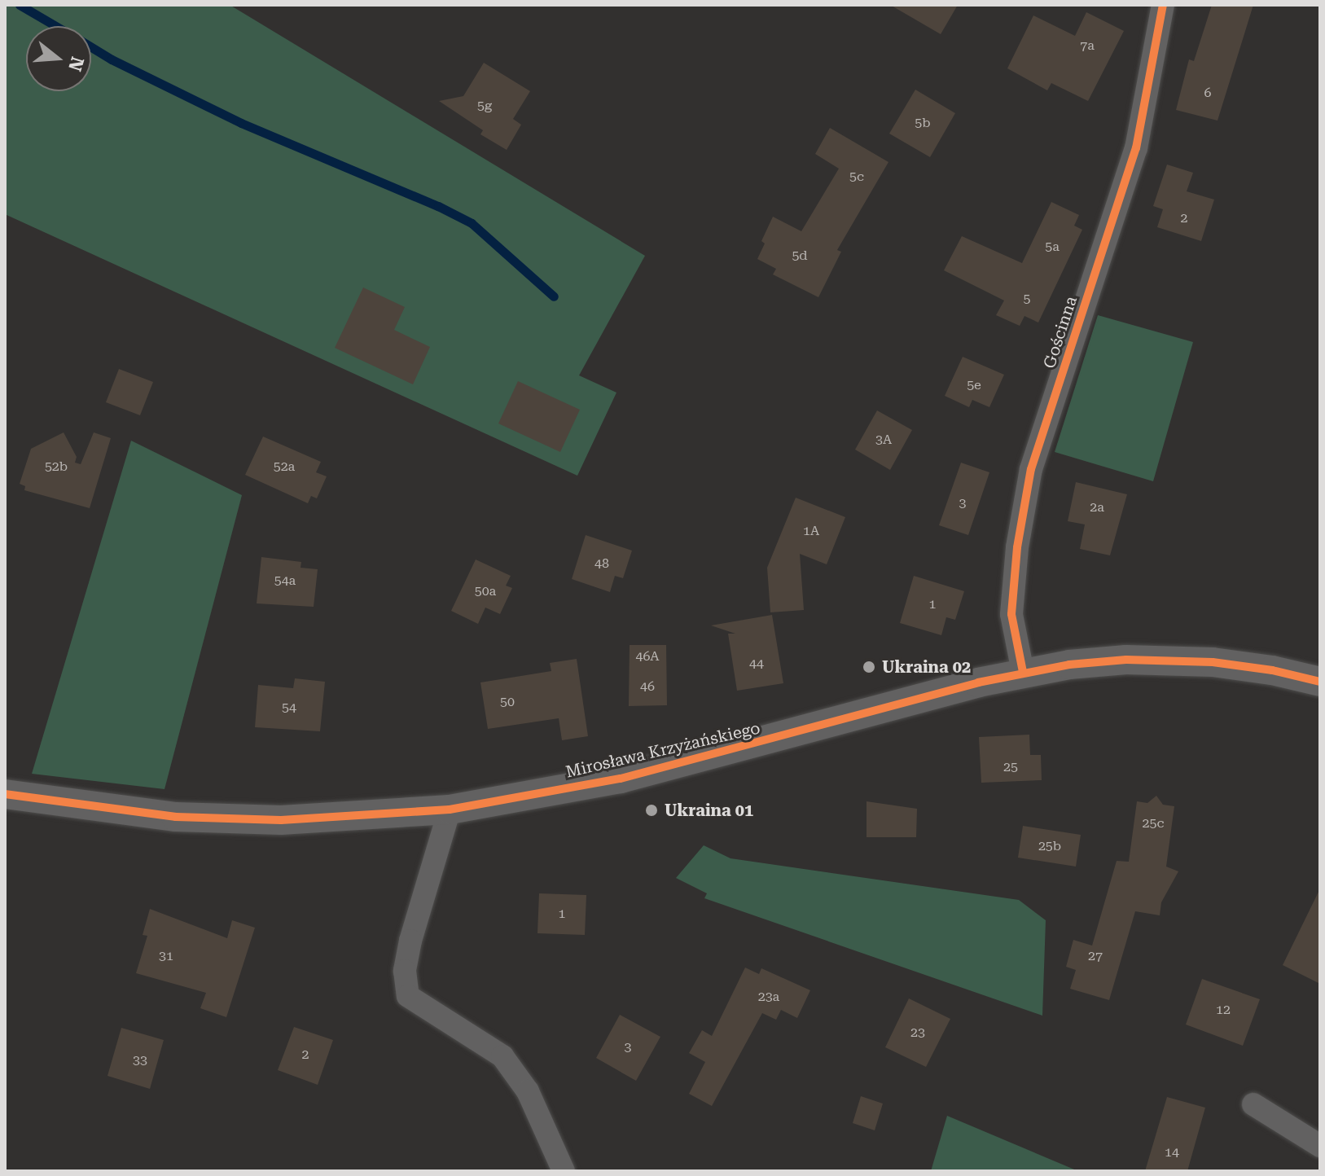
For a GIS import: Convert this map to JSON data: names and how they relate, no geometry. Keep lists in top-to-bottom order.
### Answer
{
  "streets": {
    "street": ["Gościnna", "Mirosława Krzyżańskiego"]
  },
  "crossings": [
    ["Gościnna", "Mirosława Krzyżańskiego"]
  ],
  "places": ["Ukraina 02", "Ukraina 01"],
  "house_numbers": [
    "7a",
    "6",
    "5g",
    "5b",
    "5c",
    "2",
    "5a",
    "5d",
    "5",
    "5e",
    "3A",
    "52b",
    "52a",
    "3",
    "2a",
    "1A",
    "48",
    "54a",
    "50a",
    "1",
    "46A",
    "44",
    "46",
    "50",
    "54",
    "25",
    "25c",
    "25b",
    "1",
    "31",
    "27",
    "23a",
    "12",
    "23",
    "3",
    "2",
    "33",
    "14"
  ],
  "north": "right"
}
